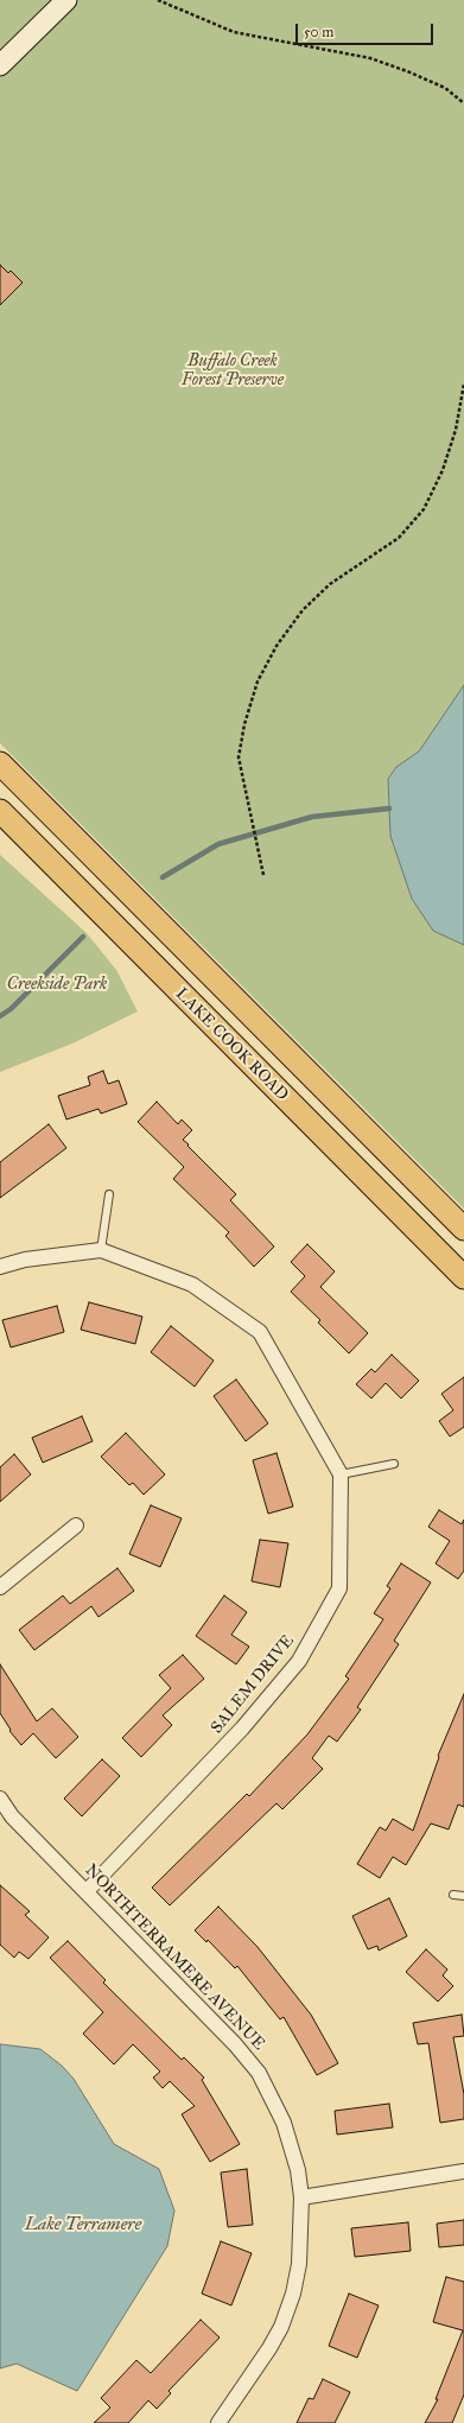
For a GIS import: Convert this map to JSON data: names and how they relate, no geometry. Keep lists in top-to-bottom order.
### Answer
{
  "streets": {
    "main road": ["LAKE COOK ROAD"],
    "street": ["SALEM DRIVE", "NORTHTERRAMERE AVENUE"]
  },
  "crossings": [
    ["SALEM DRIVE", "NORTHTERRAMERE AVENUE"]
  ],
  "water": ["Lake Terramere"],
  "parks": ["Buffalo Creek Forest Preserve", "Creekside Park"],
  "scale_bar": "50 m"
}
